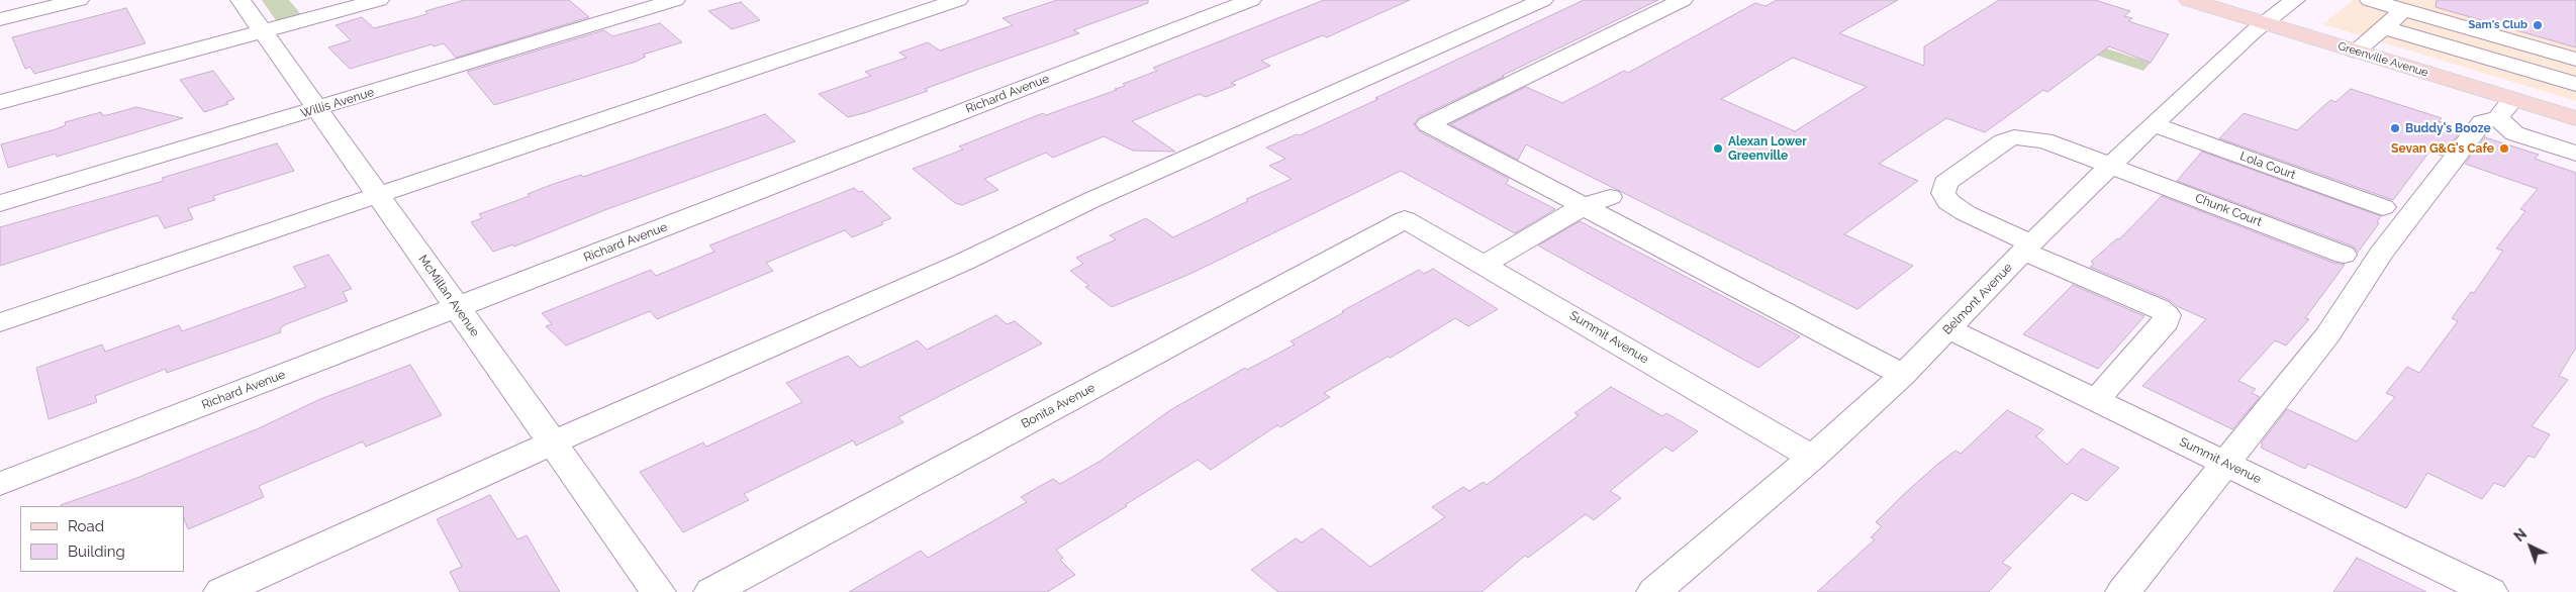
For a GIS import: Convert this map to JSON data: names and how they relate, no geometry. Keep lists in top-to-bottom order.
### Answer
{
  "streets": {
    "main road": ["Greenville Avenue"],
    "street": [
      "Richard Avenue",
      "Willis Avenue",
      "Lola Court",
      "Chunk Court",
      "McMillan Avenue",
      "Belmont Avenue",
      "Summit Avenue",
      "Bonita Avenue"
    ]
  },
  "crossings": [
    ["Greenville Avenue", "Belmont Avenue"],
    ["Richard Avenue", "McMillan Avenue"],
    ["Willis Avenue", "McMillan Avenue"],
    ["Lola Court", "Belmont Avenue"],
    ["Chunk Court", "Belmont Avenue"],
    ["Chunk Court", "Summit Avenue"],
    ["Belmont Avenue", "Summit Avenue"],
    ["Summit Avenue", "Bonita Avenue"]
  ],
  "places": [
    "Sam's Club",
    "Buddy's Booze",
    "Alexan Lower Greenville",
    "Sevan G&G's Cafe"
  ],
  "legend": ["Road", "Building"],
  "north": "top left"
}
